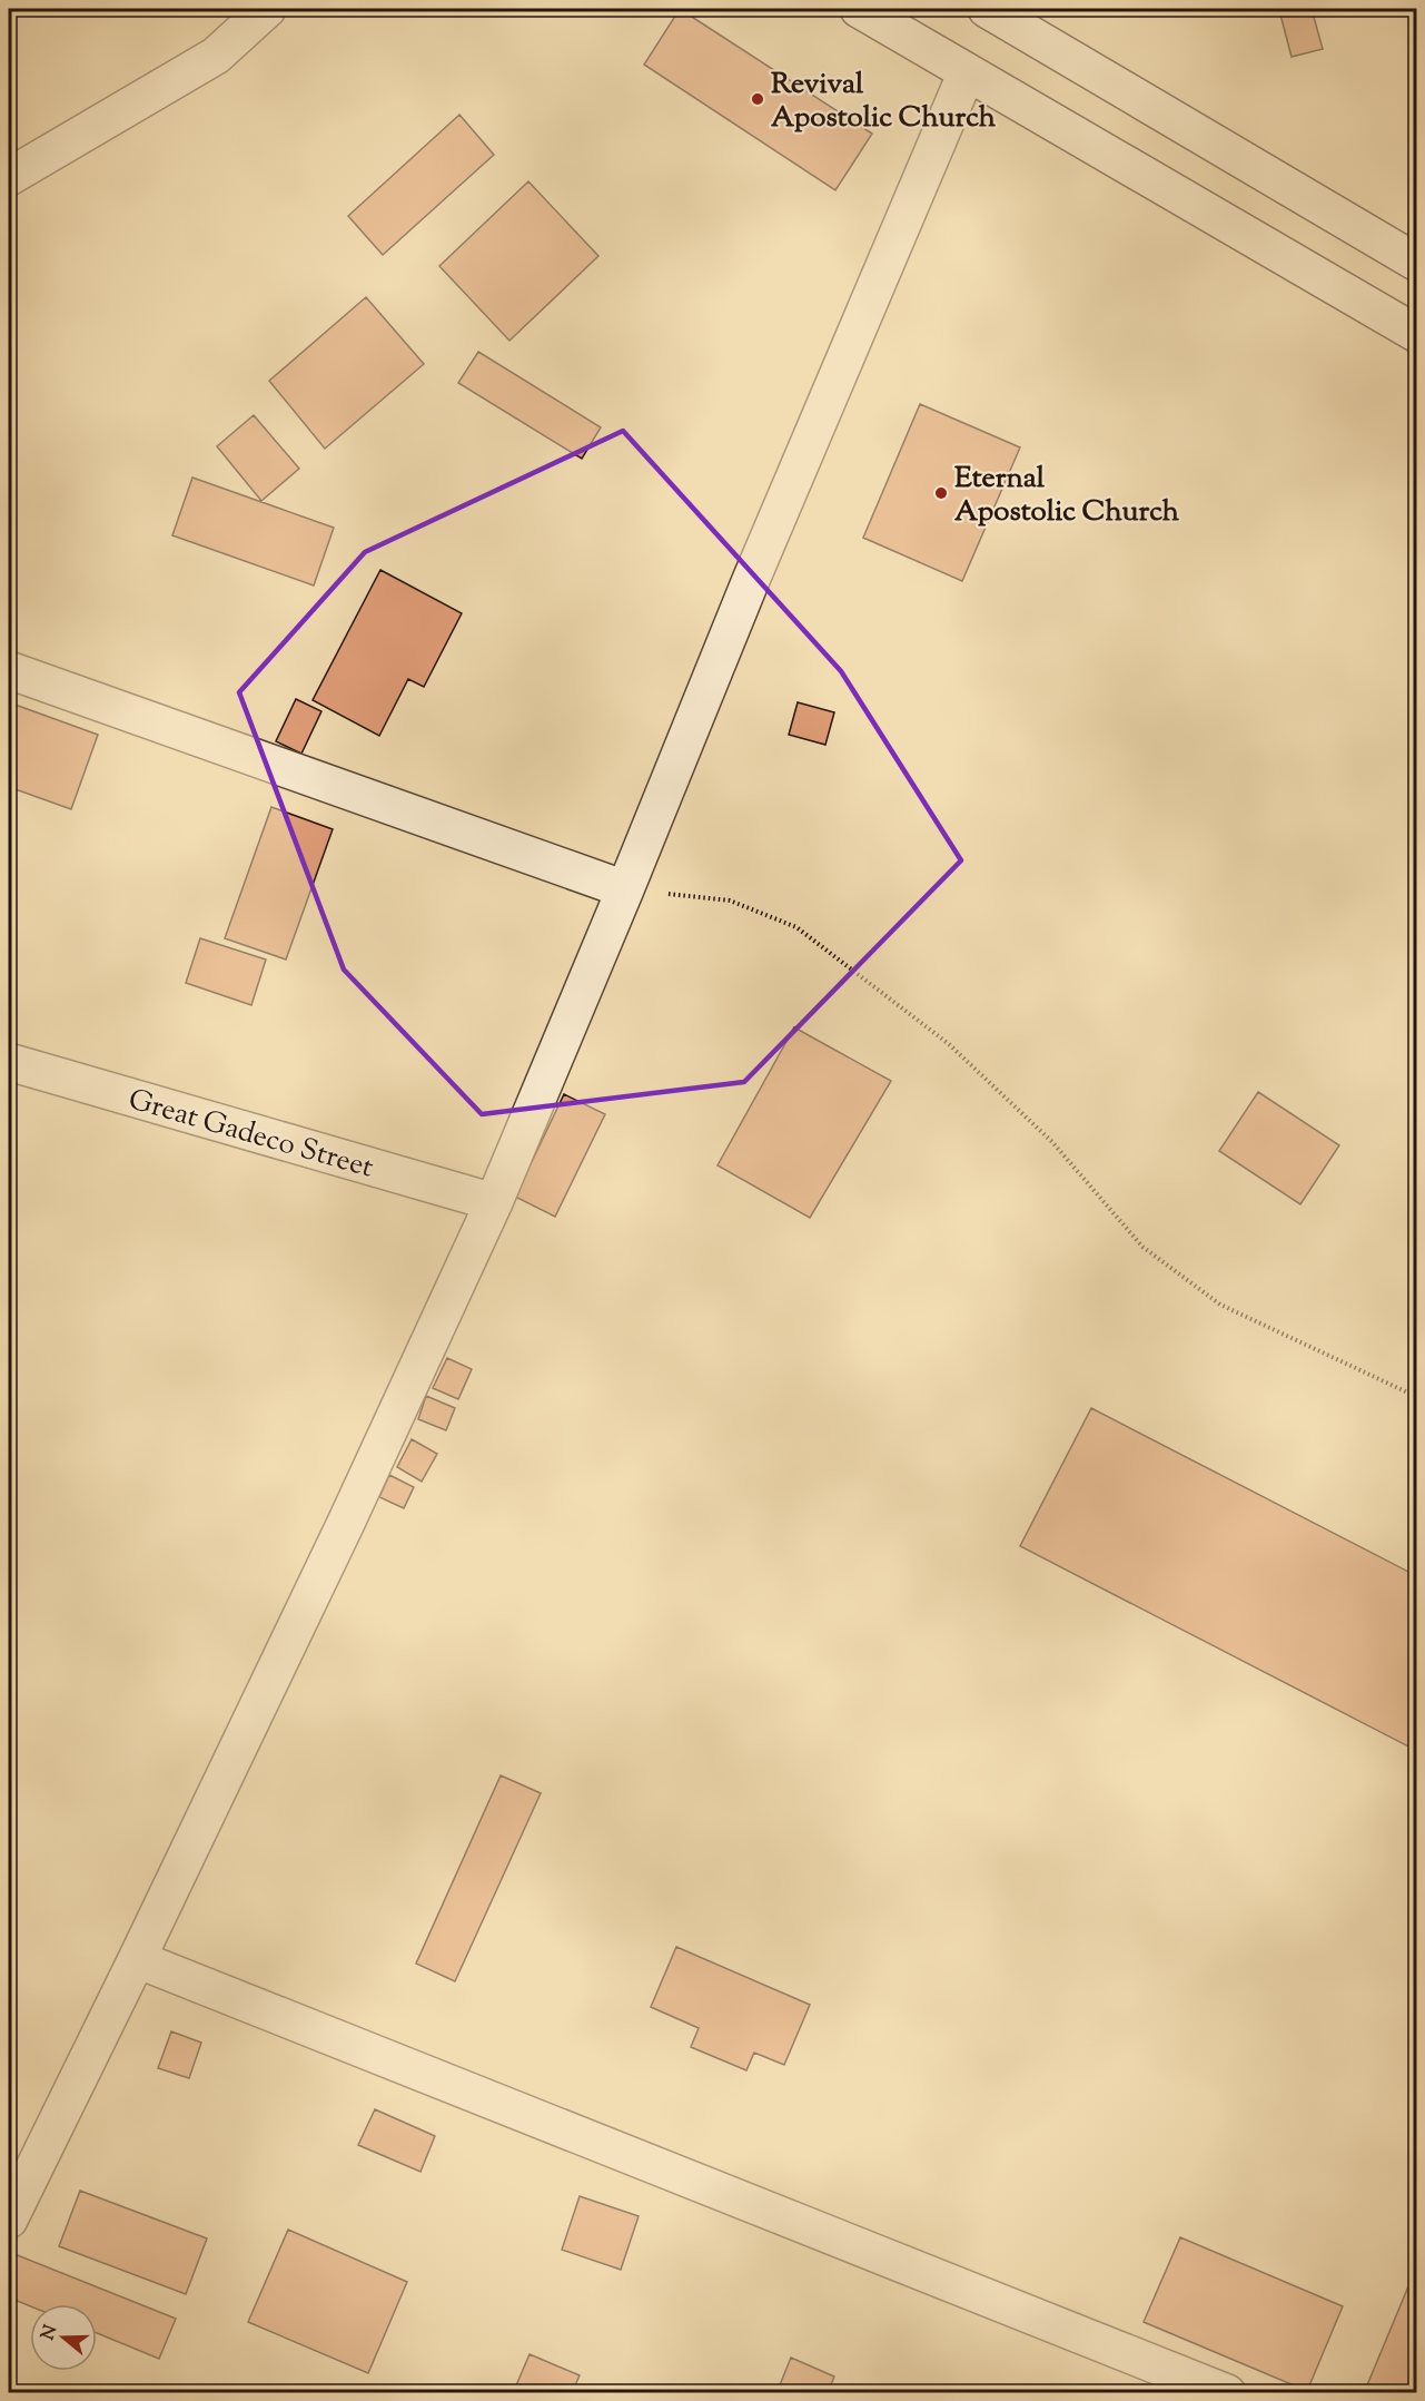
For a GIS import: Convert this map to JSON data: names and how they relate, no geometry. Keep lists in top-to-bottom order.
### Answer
{
  "streets": {
    "street": ["Great Gadeco Street"]
  },
  "places": ["Revival Apostolic Church", "Eternal Apostolic Church"],
  "north": "left"
}
